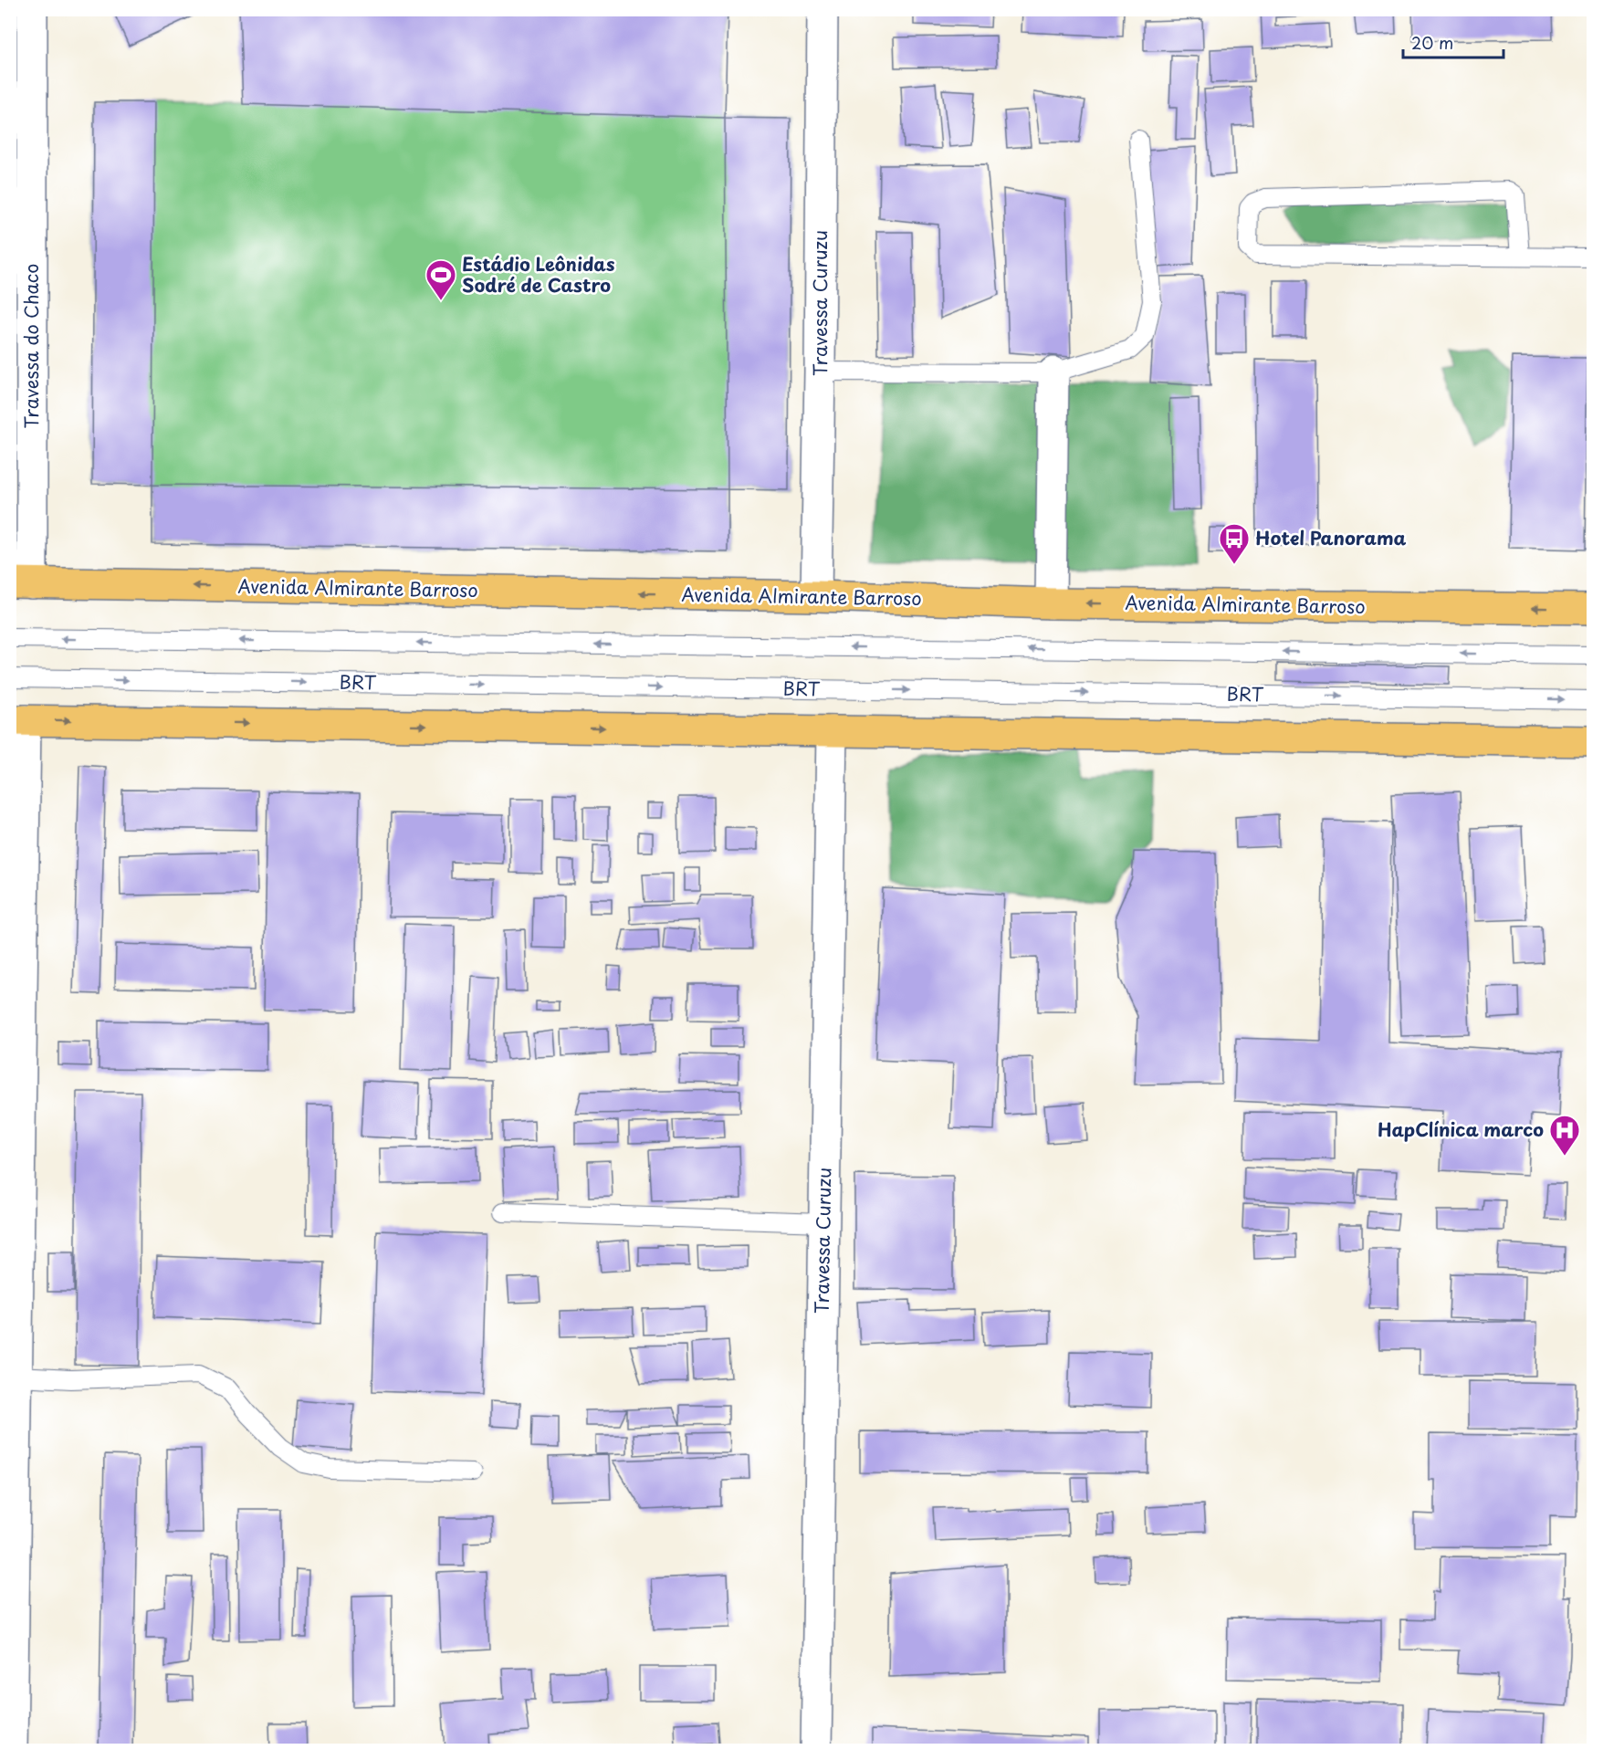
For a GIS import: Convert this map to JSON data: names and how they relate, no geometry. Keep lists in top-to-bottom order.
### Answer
{
  "streets": {
    "highway": ["Avenida Almirante Barroso"],
    "street": ["Travessa Curuzu", "Travessa do Chaco"],
    "lane": ["BRT"]
  },
  "crossings": [
    ["Travessa Curuzu", "Avenida Almirante Barroso"],
    ["Travessa do Chaco", "Avenida Almirante Barroso"]
  ],
  "places": {
    "sports": ["Estádio Leônidas Sodré de Castro"],
    "bus stop": ["Hotel Panorama"],
    "hospital": ["HapClínica marco"]
  },
  "scale_bar": "20 m"
}
